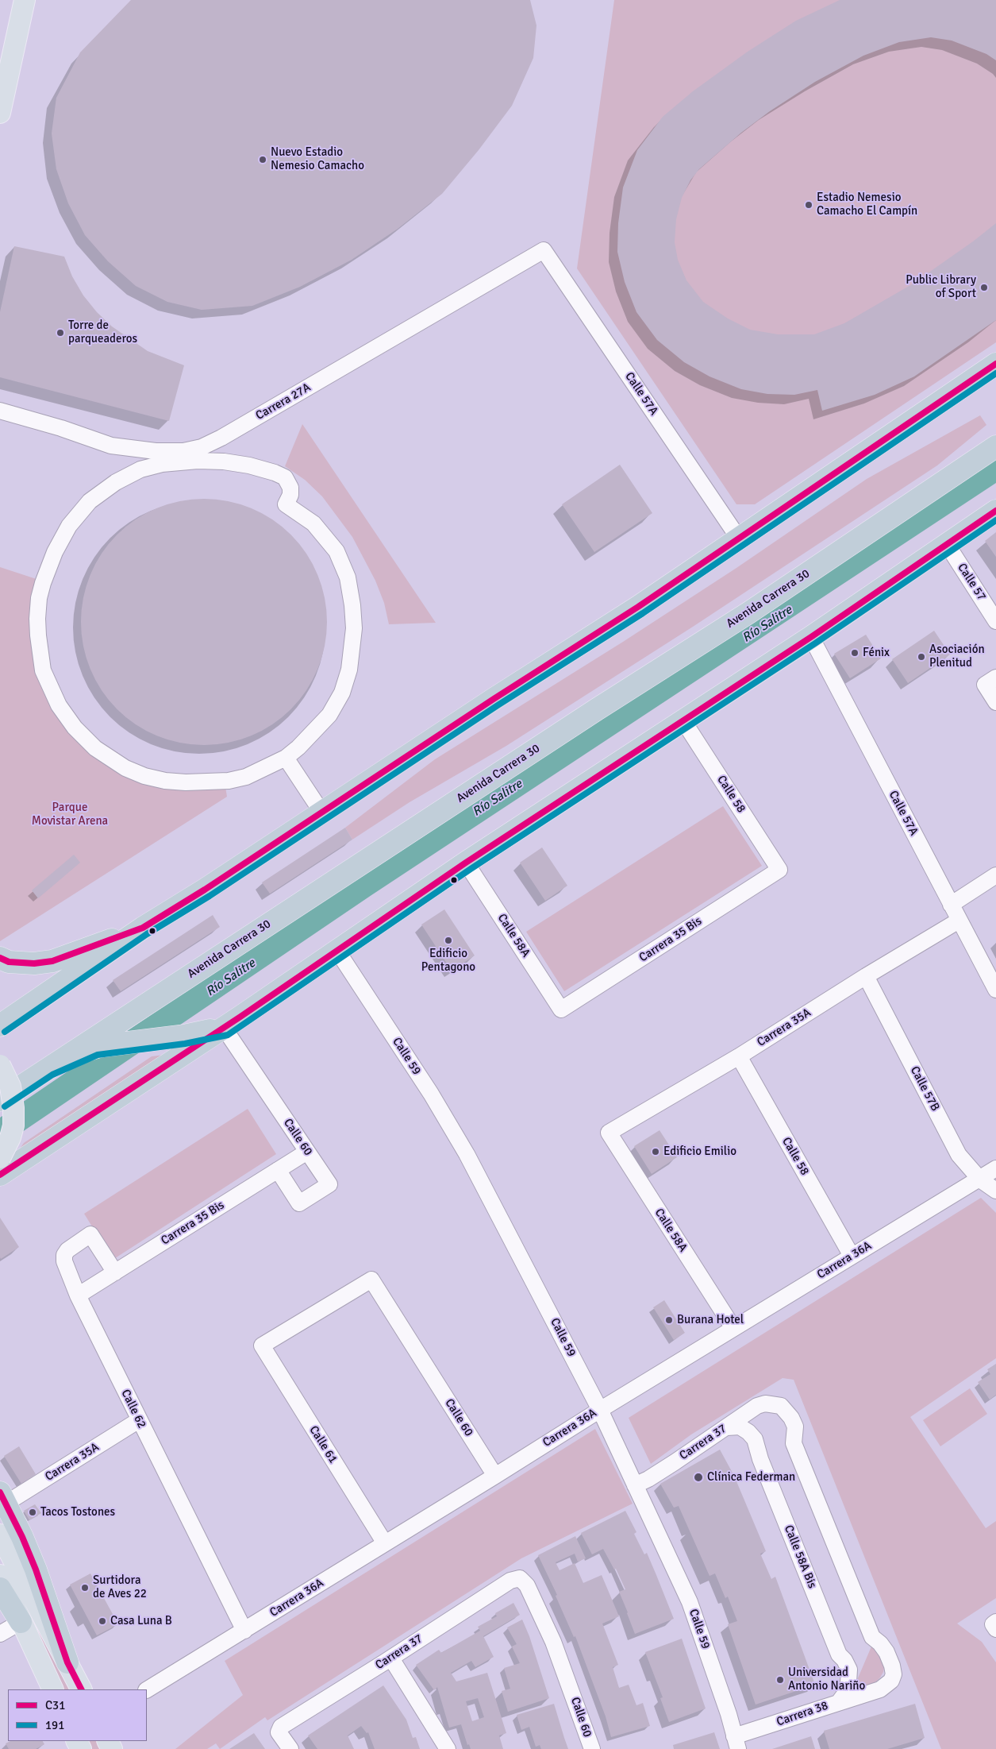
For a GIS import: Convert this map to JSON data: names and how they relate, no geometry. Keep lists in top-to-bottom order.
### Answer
{
  "streets": {
    "highway": ["Avenida Carrera 30"],
    "street": [
      "Calle 57A",
      "Carrera 27A",
      "Calle 57",
      "Calle 58",
      "Calle 58A",
      "Carrera 35 Bis",
      "Carrera 35A",
      "Calle 59",
      "Calle 57B",
      "Calle 60",
      "Carrera 36A",
      "Calle 62",
      "Carrera 37",
      "Calle 61",
      "Calle 58A Bis",
      "Carrera 38"
    ]
  },
  "crossings": [
    ["Calle 57A", "Carrera 27A"],
    ["Calle 57A", "Carrera 35A"],
    ["Calle 58", "Carrera 35 Bis"],
    ["Calle 58", "Carrera 35A"],
    ["Calle 58", "Carrera 36A"],
    ["Calle 58A", "Carrera 35 Bis"],
    ["Calle 58A", "Carrera 35A"],
    ["Calle 58A", "Carrera 36A"],
    ["Carrera 35 Bis", "Calle 60"],
    ["Carrera 35 Bis", "Calle 62"],
    ["Carrera 35A", "Calle 57B"],
    ["Carrera 35A", "Calle 62"],
    ["Calle 59", "Carrera 36A"],
    ["Calle 59", "Carrera 37"],
    ["Calle 59", "Carrera 38"],
    ["Calle 57B", "Carrera 36A"],
    ["Calle 60", "Carrera 36A"],
    ["Calle 60", "Carrera 37"],
    ["Calle 60", "Calle 61"],
    ["Carrera 36A", "Calle 62"],
    ["Carrera 36A", "Calle 61"],
    ["Carrera 37", "Calle 58A Bis"],
    ["Carrera 37", "Carrera 38"],
    ["Calle 58A Bis", "Carrera 38"]
  ],
  "water": ["Río Salitre"],
  "parks": ["Parque Movistar Arena"],
  "places": [
    "Nuevo Estadio Nemesio Camacho",
    "Estadio Nemesio Camacho El Campín",
    "Public Library of Sport",
    "Torre de parqueaderos",
    "Fénix",
    "Asociación Plenitud",
    "Edificio Pentagono",
    "Edificio Emilio",
    "Burana Hotel",
    "Clínica Federman",
    "Tacos Tostones",
    "Surtidora de Aves 22",
    "Casa Luna B",
    "Universidad Antonio Nariño"
  ],
  "lines": ["transit line C31", "transit line 191"],
  "legend": ["C31", "191"]
}
